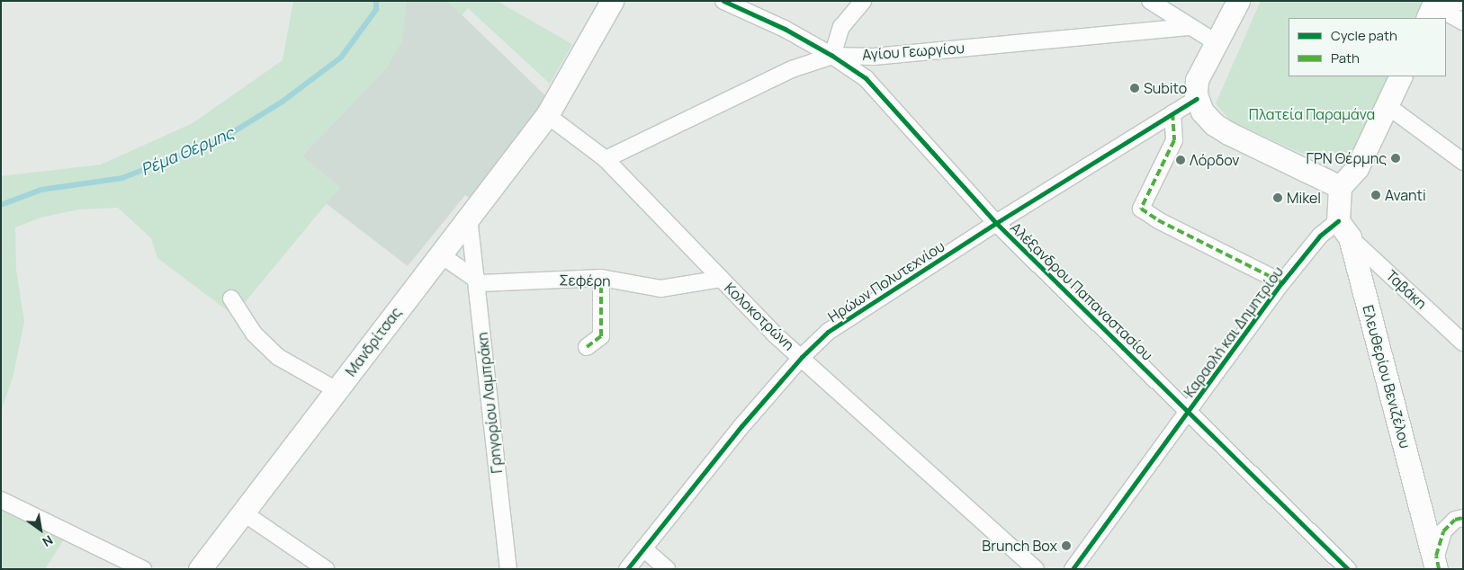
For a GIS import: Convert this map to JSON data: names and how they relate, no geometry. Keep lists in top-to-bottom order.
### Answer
{
  "streets": {
    "main road": ["Μανδρίτσας", "Ελευθερίου Βενιζέλου"],
    "street": [
      "Αγίου Γεωργίου",
      "Σεφέρη",
      "Ηρώων Πολυτεχνίου",
      "Ταβάκη",
      "Αλέξανδρου Παπαναστασίου",
      "Κολοκοτρώνη",
      "Καραολή και Δημητρίου",
      "Γρηγορίου Λαμπράκη"
    ]
  },
  "crossings": [
    ["Αγίου Γεωργίου", "Αλέξανδρου Παπαναστασίου"],
    ["Αγίου Γεωργίου", "Κολοκοτρώνη"],
    ["Σεφέρη", "Κολοκοτρώνη"],
    ["Σεφέρη", "Γρηγορίου Λαμπράκη"],
    ["Ηρώων Πολυτεχνίου", "Αλέξανδρου Παπαναστασίου"],
    ["Ηρώων Πολυτεχνίου", "Κολοκοτρώνη"],
    ["Ταβάκη", "Καραολή και Δημητρίου"],
    ["Ταβάκη", "Ελευθερίου Βενιζέλου"],
    ["Αλέξανδρου Παπαναστασίου", "Καραολή και Δημητρίου"],
    ["Κολοκοτρώνη", "Μανδρίτσας"],
    ["Καραολή και Δημητρίου", "Ελευθερίου Βενιζέλου"],
    ["Μανδρίτσας", "Γρηγορίου Λαμπράκη"]
  ],
  "water": ["Ρέμα Θέρμης"],
  "parks": ["Πλατεία Παραμάνα"],
  "places": [
    "Subito",
    "ΓΡΝ Θέρμης",
    "Λόρδον",
    "Avanti",
    "Mikel",
    "Brunch Box"
  ],
  "legend": ["Cycle path", "Path"],
  "north": "bottom right"
}
